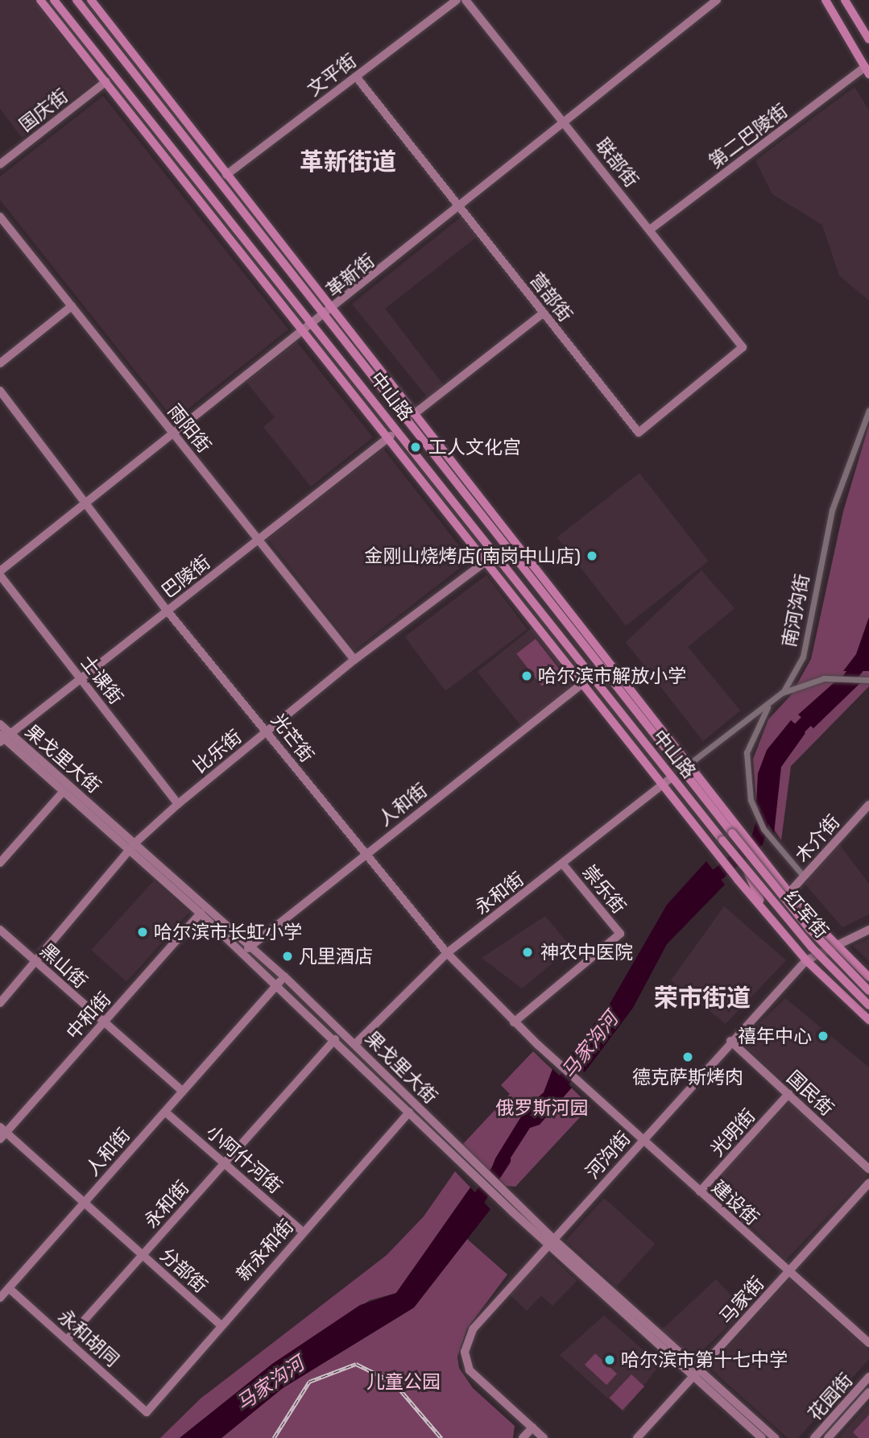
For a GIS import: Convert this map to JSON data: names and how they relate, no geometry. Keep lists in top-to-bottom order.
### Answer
{
  "streets": {
    "main road": ["中山路", "红军街"],
    "street": [
      "文平街",
      "国庆街",
      "第二巴陵街",
      "联部街",
      "革新街",
      "营部街",
      "雨阳街",
      "巴陵街",
      "南河沟街",
      "士课街",
      "光芒街",
      "比乐街",
      "果戈里大街",
      "人和街",
      "木介街",
      "崇乐街",
      "永和街",
      "黑山街",
      "中和街",
      "国民街",
      "光明街",
      "河沟街",
      "小阿什河街",
      "建设街",
      "新永和街",
      "分部街",
      "马家街",
      "永和胡同",
      "花园街"
    ]
  },
  "crossings": [
    ["文平街", "营部街"],
    ["第二巴陵街", "联部街"],
    ["联部街", "革新街"],
    ["联部街", "营部街"],
    ["革新街", "营部街"],
    ["革新街", "中山路"],
    ["革新街", "雨阳街"],
    ["革新街", "士课街"],
    ["革新街", "光芒街"],
    ["革新街", "红军街"],
    ["中山路", "南河沟街"],
    ["中山路", "永和街"],
    ["中山路", "红军街"],
    ["雨阳街", "巴陵街"],
    ["雨阳街", "比乐街"],
    ["巴陵街", "士课街"],
    ["巴陵街", "光芒街"],
    ["巴陵街", "果戈里大街"],
    ["巴陵街", "红军街"],
    ["士课街", "比乐街"],
    ["光芒街", "比乐街"],
    ["光芒街", "人和街"],
    ["光芒街", "崇乐街"],
    ["光芒街", "永和街"],
    ["光芒街", "建设街"],
    ["比乐街", "果戈里大街"],
    ["比乐街", "红军街"],
    ["比乐街", "黑山街"],
    ["果戈里大街", "人和街"],
    ["果戈里大街", "永和街"],
    ["果戈里大街", "中和街"],
    ["果戈里大街", "河沟街"],
    ["果戈里大街", "新永和街"],
    ["果戈里大街", "马家街"],
    ["人和街", "红军街"],
    ["人和街", "黑山街"],
    ["人和街", "小阿什河街"],
    ["人和街", "分部街"],
    ["人和街", "永和胡同"],
    ["木介街", "红军街"],
    ["崇乐街", "永和街"],
    ["永和街", "红军街"],
    ["永和街", "小阿什河街"],
    ["永和街", "分部街"],
    ["永和街", "永和胡同"],
    ["红军街", "河沟街"],
    ["黑山街", "中和街"],
    ["中和街", "分部街"],
    ["国民街", "光明街"],
    ["国民街", "河沟街"],
    ["光明街", "建设街"],
    ["河沟街", "建设街"],
    ["小阿什河街", "新永和街"],
    ["建设街", "马家街"],
    ["新永和街", "分部街"],
    ["新永和街", "永和胡同"]
  ],
  "districts": ["革新街道", "荣市街道"],
  "water": ["马家沟河"],
  "parks": ["俄罗斯河园", "儿童公园"],
  "places": [
    "工人文化宫",
    "金刚山烧烤店(南岗中山店)",
    "哈尔滨市解放小学",
    "哈尔滨市长虹小学",
    "神农中医院",
    "凡里酒店",
    "禧年中心",
    "德克萨斯烤肉",
    "哈尔滨市第十七中学"
  ]
}
